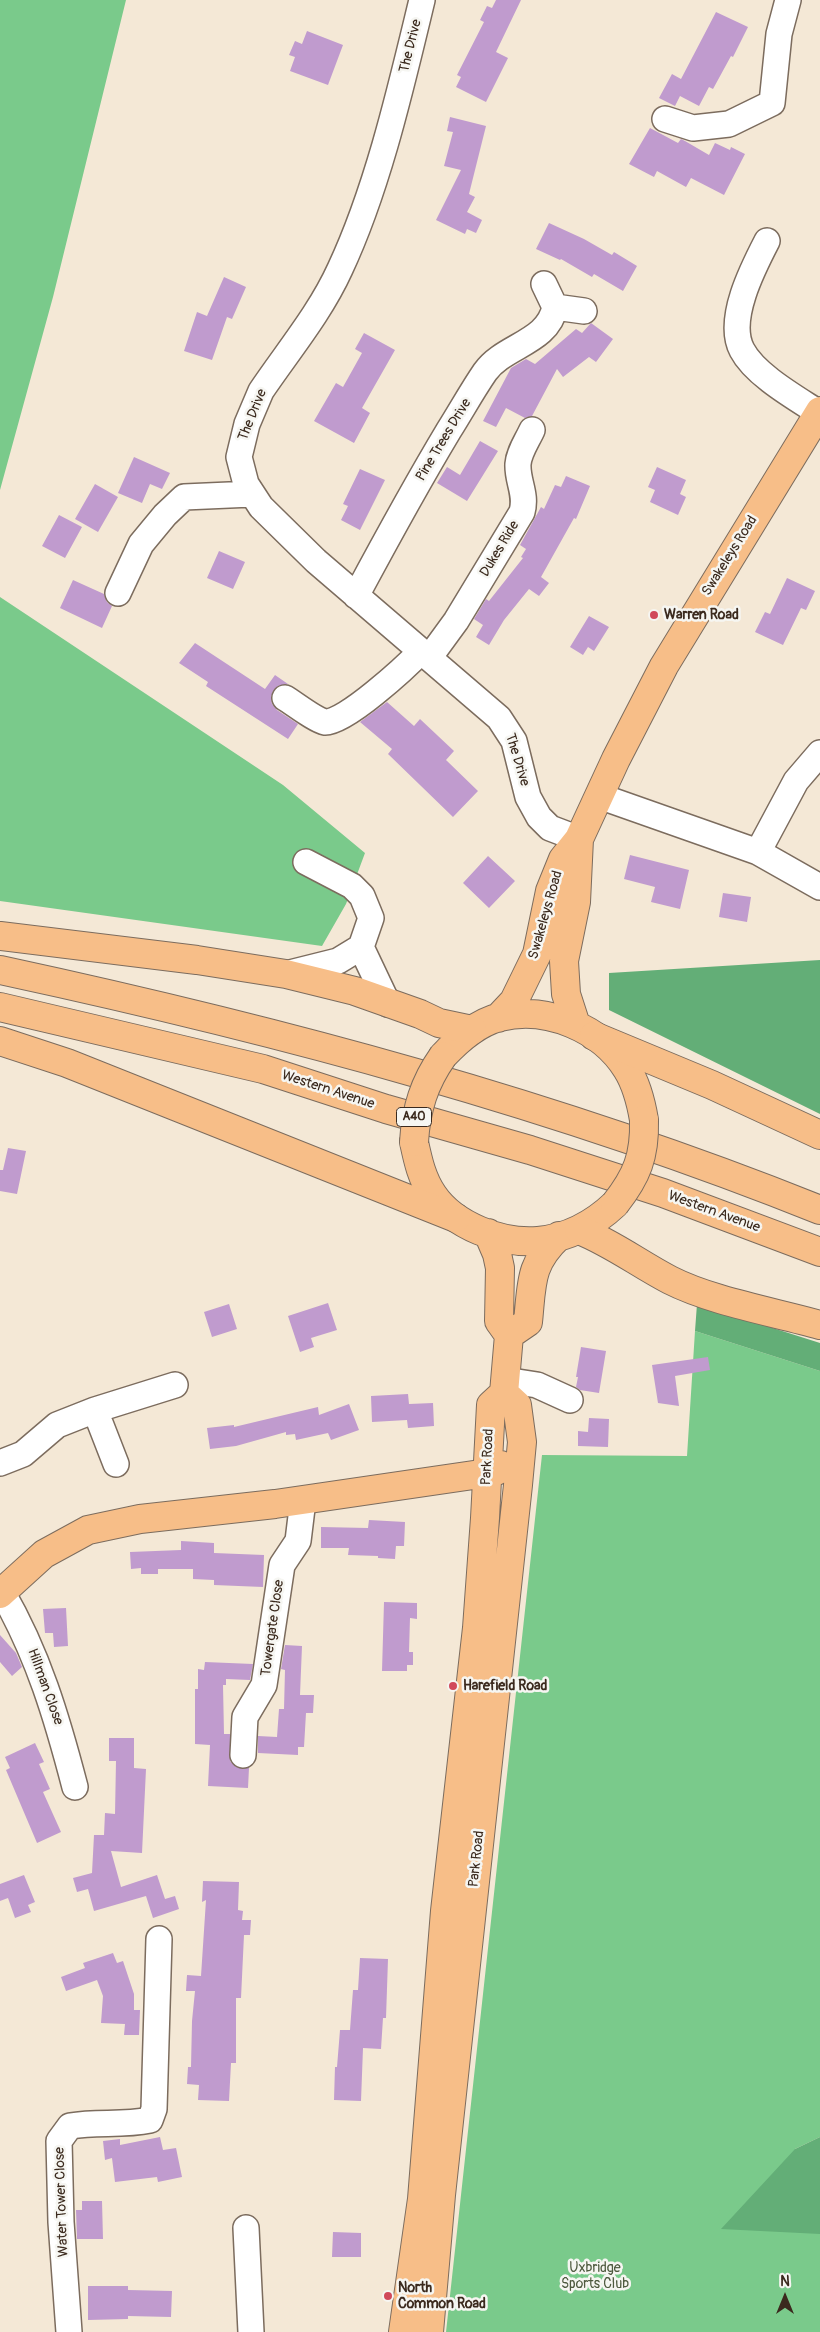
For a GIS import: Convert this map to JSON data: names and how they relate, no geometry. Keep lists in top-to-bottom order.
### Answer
{
  "streets": {
    "main road": [
      "Swakeleys Road",
      "Western Avenue",
      "A40",
      "Park Road"
    ],
    "street": [
      "The Drive",
      "Pine Trees Drive",
      "Dukes Ride",
      "Towergate Close",
      "Hillman Close",
      "Water Tower Close"
    ]
  },
  "crossings": [
    ["The Drive", "Pine Trees Drive"],
    ["The Drive", "Dukes Ride"],
    ["The Drive", "Swakeleys Road"]
  ],
  "parks": ["Uxbridge Sports Club"],
  "places": ["Warren Road", "Harefield Road", "North Common Road"],
  "north": "top"
}
